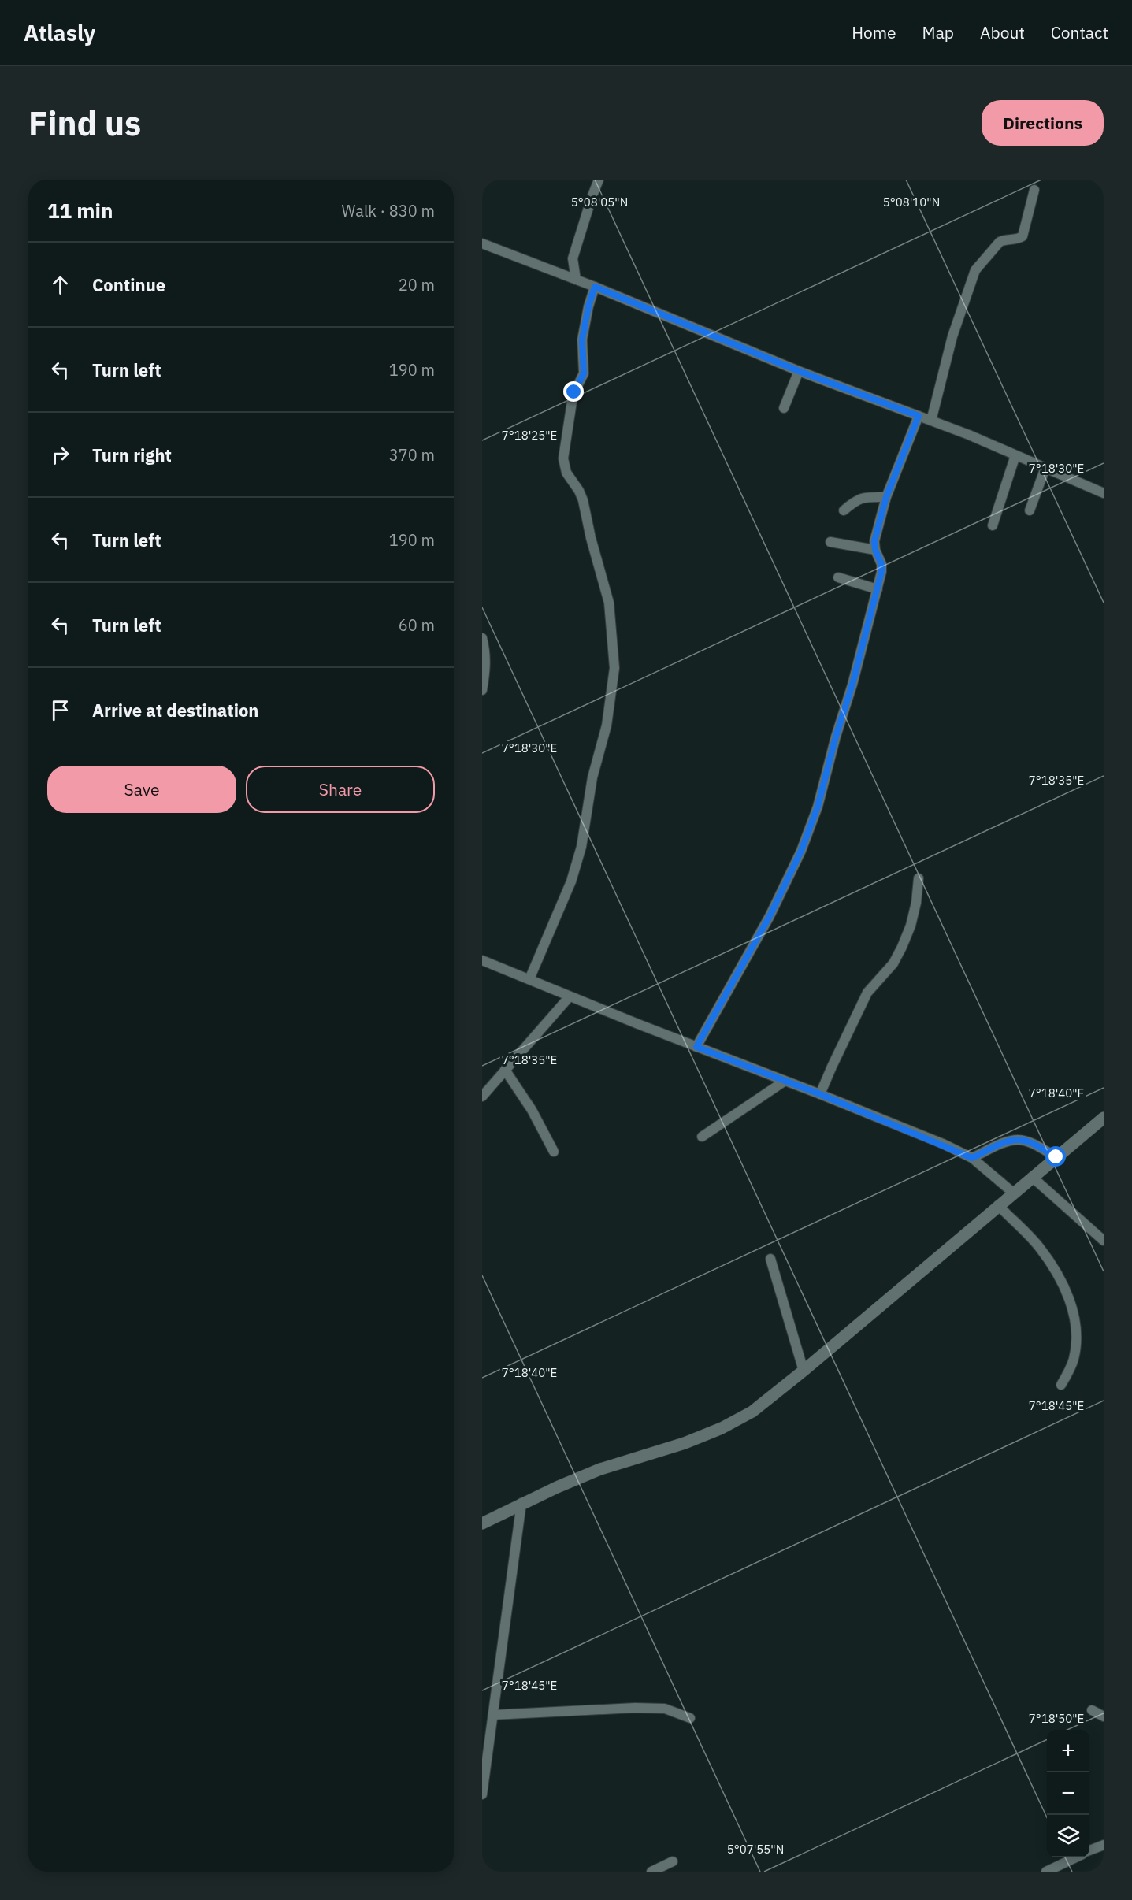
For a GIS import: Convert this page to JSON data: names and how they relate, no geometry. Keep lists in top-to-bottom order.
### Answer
{
  "page": {
    "header": "Atlasly",
    "nav": [
      "Home",
      "Map",
      "About",
      "Contact"
    ],
    "buttons": [
      "Directions",
      ["Save", "Share"]
    ],
    "title": "Find us",
    "heading": ["11 min", "Walk · 830 m"],
    "list": [
      ["Continue", "20 m"],
      ["Turn left", "190 m"],
      ["Turn right", "370 m"],
      ["Turn left", "190 m"],
      ["Turn left", "60 m"],
      "Arrive at destination"
    ],
    "map_buttons": ["+", "−"]
  },
  "coordinates": [
    "5°08'05\"N",
    "5°08'10\"N",
    "7°18'25\"E",
    "7°18'30\"E",
    "7°18'35\"E",
    "7°18'40\"E",
    "7°18'45\"E",
    "7°18'50\"E",
    "5°07'55\"N"
  ]
}
